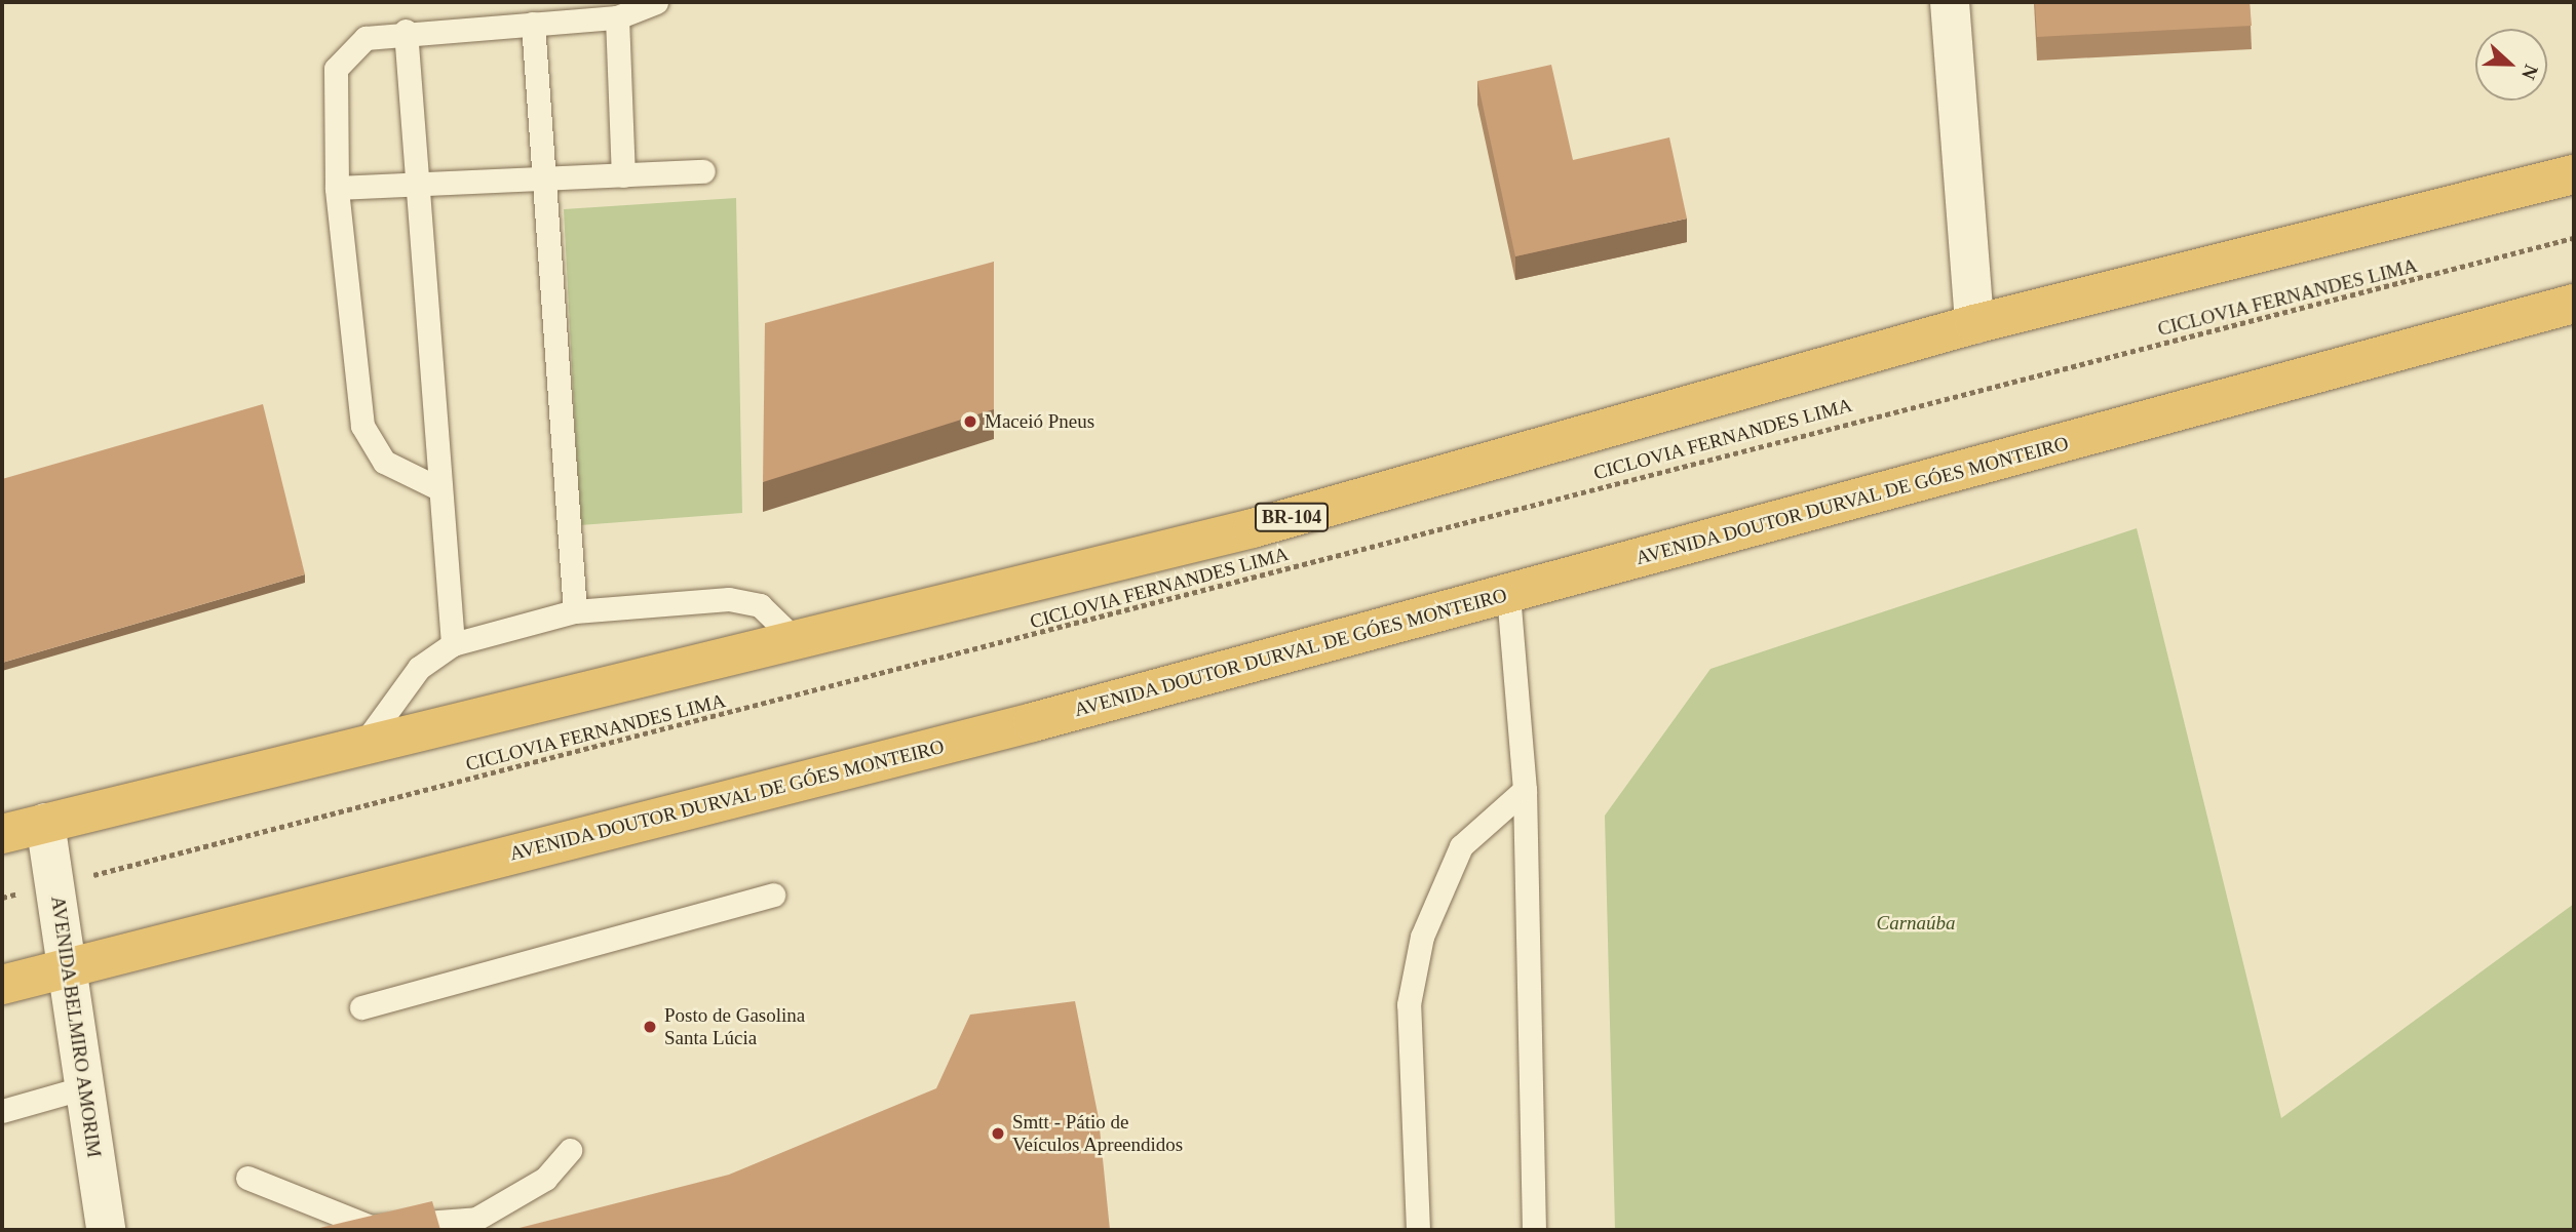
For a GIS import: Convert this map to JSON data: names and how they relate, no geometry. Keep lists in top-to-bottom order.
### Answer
{
  "streets": {
    "highway": ["AVENIDA DOUTOR DURVAL DE GÓES MONTEIRO", "BR-104"],
    "street": ["AVENIDA BELMIRO AMORIM"],
    "path": ["CICLOVIA FERNANDES LIMA"]
  },
  "crossings": [
    ["CICLOVIA FERNANDES LIMA", "AVENIDA BELMIRO AMORIM"],
    ["AVENIDA DOUTOR DURVAL DE GÓES MONTEIRO", "AVENIDA BELMIRO AMORIM"],
    ["BR-104", "AVENIDA BELMIRO AMORIM"]
  ],
  "parks": ["Carnaúba"],
  "places": ["Maceió Pneus", "Posto de Gasolina Santa Lúcia", "Smtt - Pátio de Veículos Apreendidos"],
  "north": "right"
}
